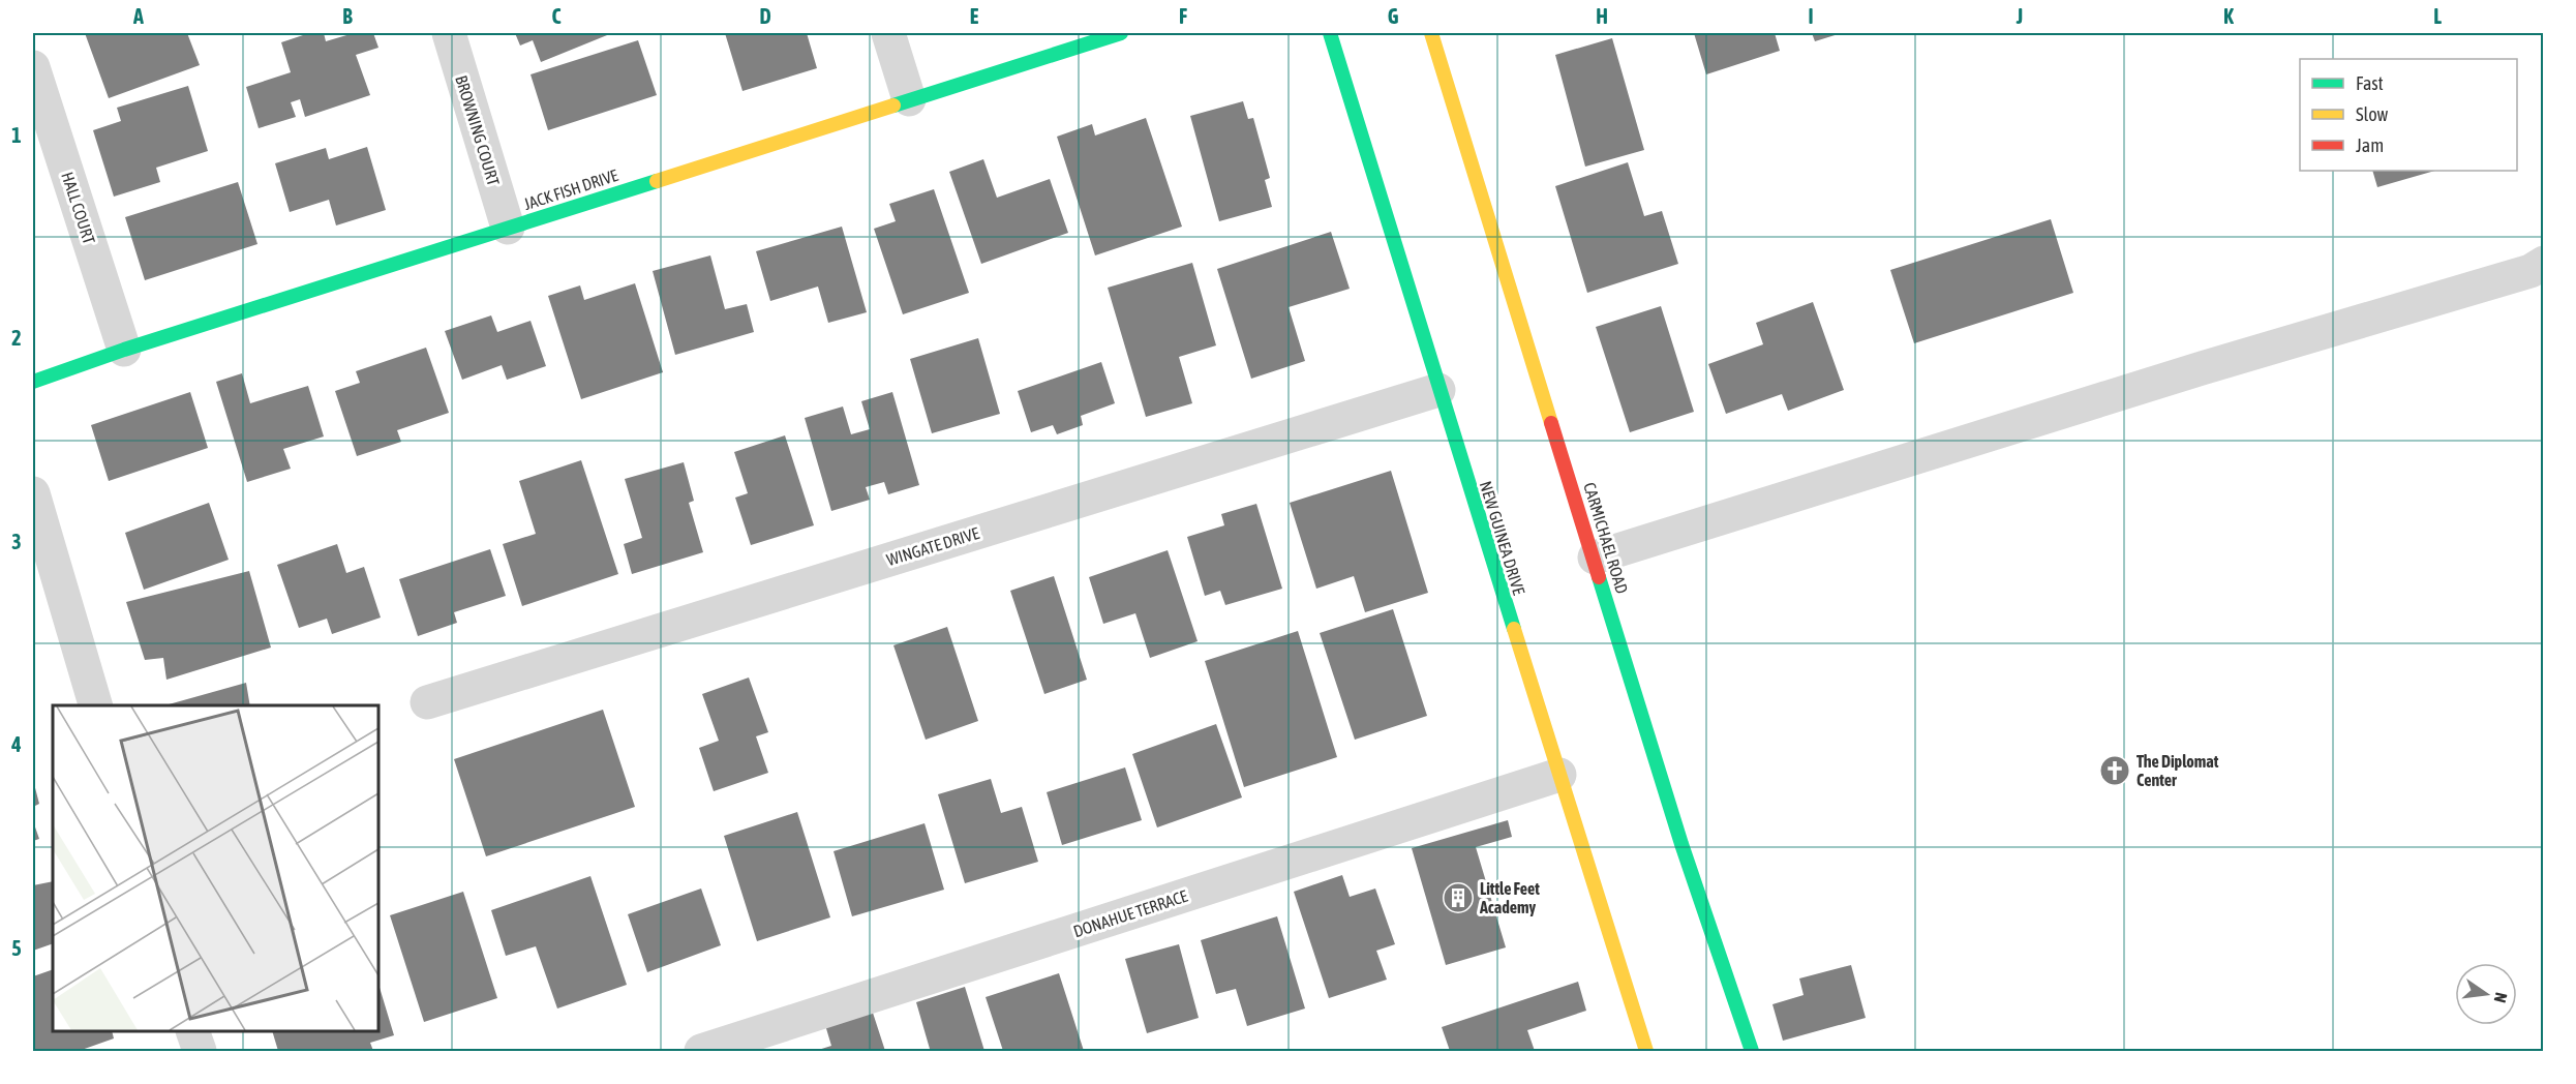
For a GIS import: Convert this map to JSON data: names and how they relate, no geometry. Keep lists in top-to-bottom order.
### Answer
{
  "streets": {
    "street": [
      "BROWNING COURT",
      "JACK FISH DRIVE",
      "HALL COURT",
      "NEW GUINEA DRIVE",
      "CARMICHAEL ROAD",
      "WINGATE DRIVE",
      "DONAHUE TERRACE"
    ]
  },
  "crossings": [
    ["BROWNING COURT", "JACK FISH DRIVE"],
    ["JACK FISH DRIVE", "HALL COURT"],
    ["NEW GUINEA DRIVE", "WINGATE DRIVE"],
    ["NEW GUINEA DRIVE", "DONAHUE TERRACE"]
  ],
  "places": {
    "church": ["The Diplomat Center"],
    "building": ["Little Feet Academy"]
  },
  "legend": ["Fast", "Slow", "Jam"],
  "north": "right",
  "grid": {
    "columns": [
      "A",
      "B",
      "C",
      "D",
      "E",
      "F",
      "G",
      "H",
      "I",
      "J",
      "K",
      "L"
    ],
    "rows": [
      "1",
      "2",
      "3",
      "4",
      "5"
    ]
  }
}
